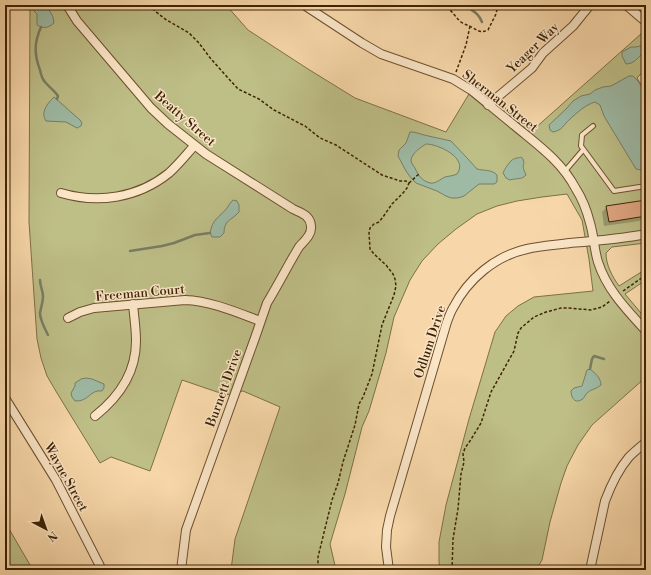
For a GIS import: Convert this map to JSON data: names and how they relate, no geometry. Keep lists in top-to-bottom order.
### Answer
{
  "streets": {
    "street": [
      "Yeager Way",
      "Sherman Street",
      "Beatty Street",
      "Freeman Court",
      "Odlum Drive",
      "Burnett Drive",
      "Wayne Street"
    ]
  },
  "crossings": [
    ["Yeager Way", "Sherman Street"],
    ["Sherman Street", "Odlum Drive"],
    ["Beatty Street", "Burnett Drive"],
    ["Freeman Court", "Burnett Drive"]
  ],
  "north": "bottom right"
}
